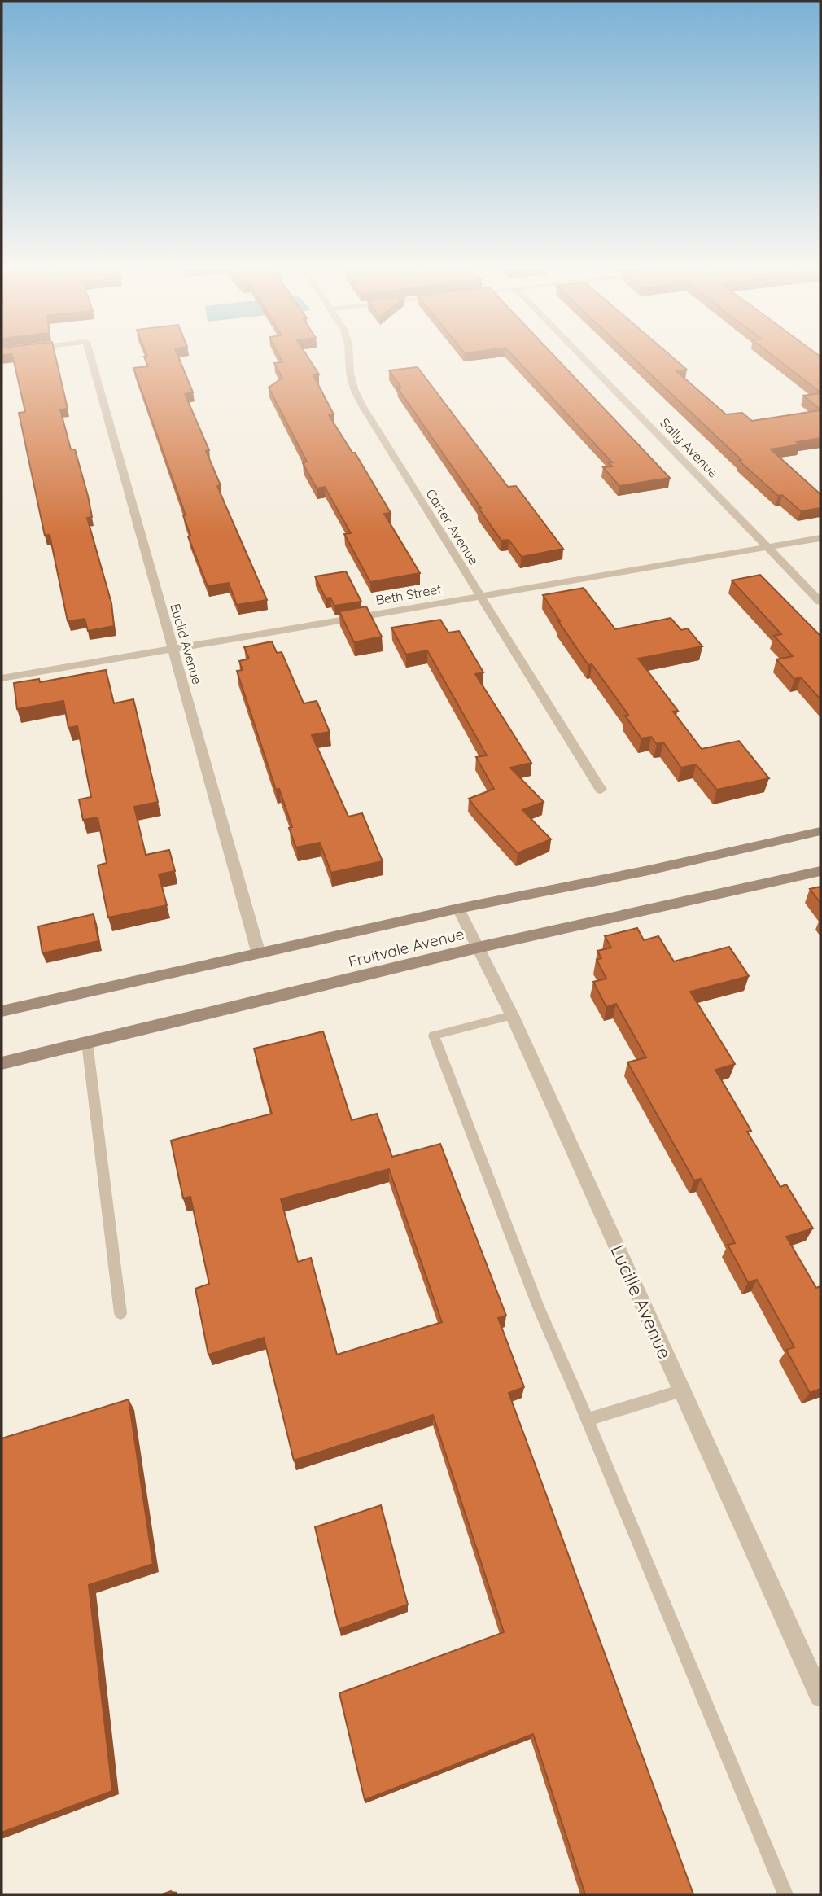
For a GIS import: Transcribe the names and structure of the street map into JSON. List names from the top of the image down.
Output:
{
  "streets": {
    "main road": ["Fruitvale Avenue"],
    "street": [
      "Sally Avenue",
      "Carter Avenue",
      "Beth Street",
      "Euclid Avenue",
      "Lucille Avenue"
    ]
  },
  "crossings": [
    ["Sally Avenue", "Beth Street"],
    ["Carter Avenue", "Beth Street"],
    ["Beth Street", "Euclid Avenue"],
    ["Euclid Avenue", "Fruitvale Avenue"],
    ["Fruitvale Avenue", "Lucille Avenue"]
  ]
}
